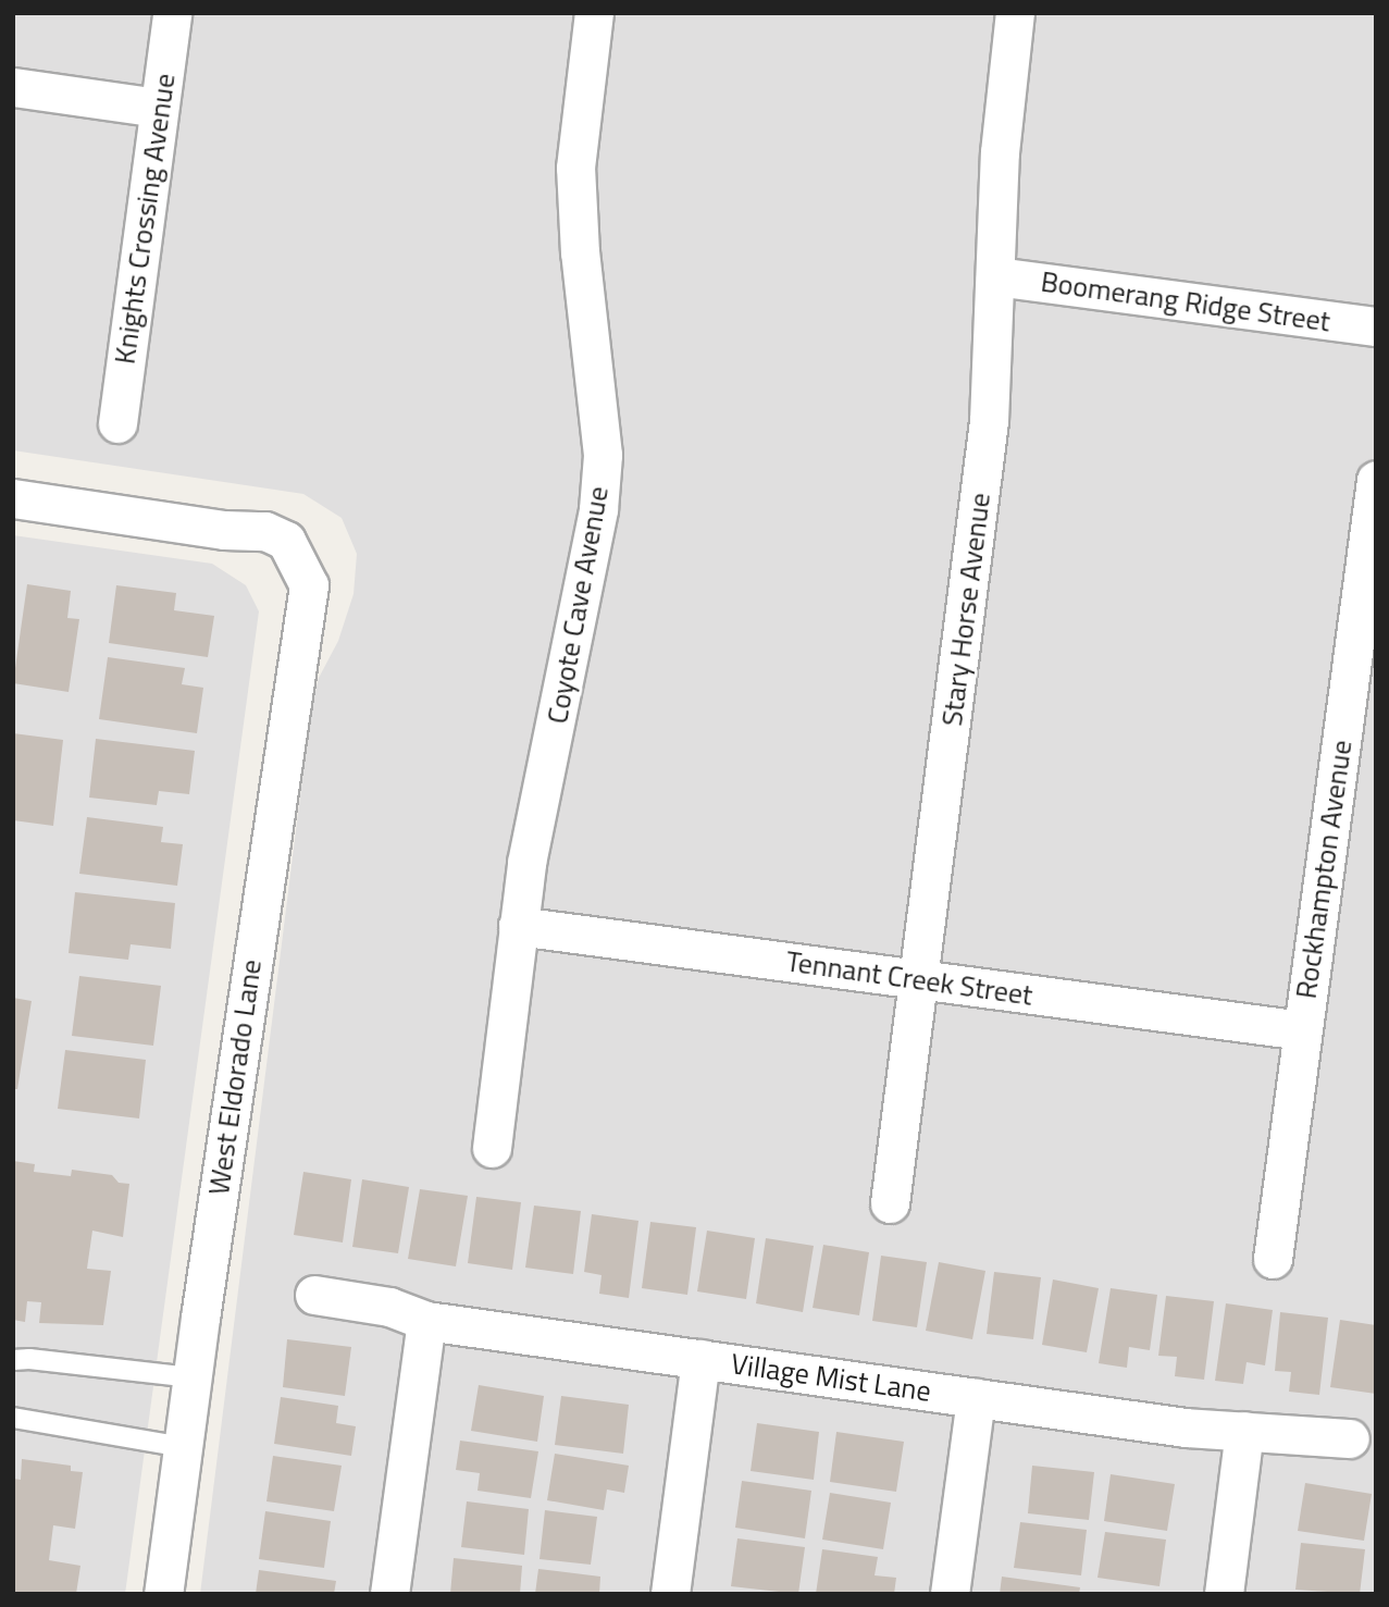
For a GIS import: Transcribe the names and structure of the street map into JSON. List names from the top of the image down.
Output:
{
  "streets": {
    "street": [
      "Knights Crossing Avenue",
      "Boomerang Ridge Street",
      "Coyote Cave Avenue",
      "Stary Horse Avenue",
      "Rockhampton Avenue",
      "Tennant Creek Street",
      "West Eldorado Lane",
      "Village Mist Lane"
    ]
  },
  "crossings": [
    ["Boomerang Ridge Street", "Stary Horse Avenue"],
    ["Coyote Cave Avenue", "Tennant Creek Street"],
    ["Stary Horse Avenue", "Tennant Creek Street"],
    ["Rockhampton Avenue", "Tennant Creek Street"]
  ]
}
